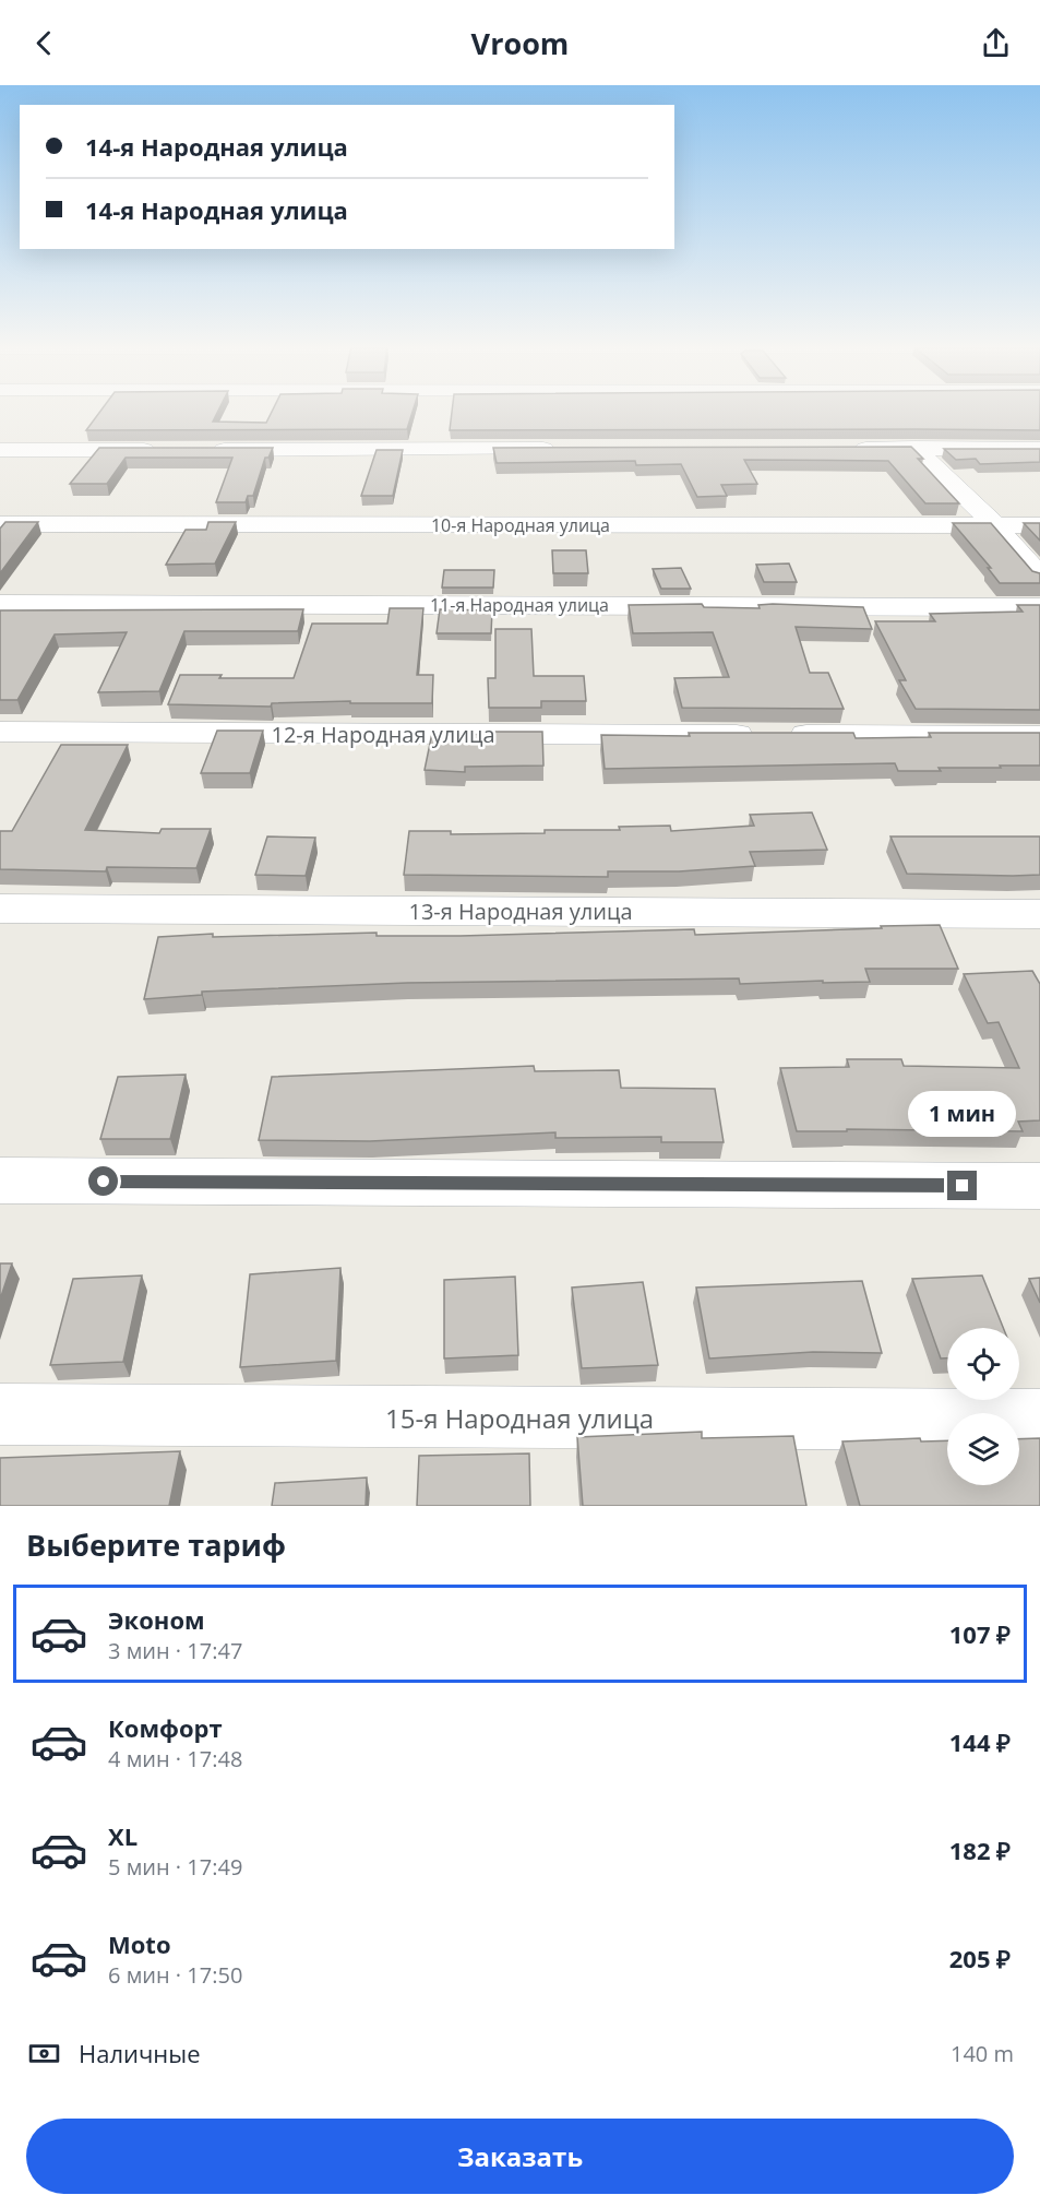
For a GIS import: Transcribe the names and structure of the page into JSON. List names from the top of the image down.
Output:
{
  "streets": {
    "street": [
      "10-я Народная улица",
      "11-я Народная улица",
      "12-я Народная улица",
      "13-я Народная улица",
      "15-я Народная улица"
    ]
  },
  "page": {
    "header": "Vroom",
    "banner": ["14-я Народная улица", "14-я Народная улица"],
    "bubble": "1 мин",
    "heading": "Выберите тариф",
    "list": [
      {
        "name": "Эконом",
        "note": "3 мин · 17:47",
        "value": "107 ₽"
      },
      {
        "name": "Комфорт",
        "note": "4 мин · 17:48",
        "value": "144 ₽"
      },
      {
        "name": "XL",
        "note": "5 мин · 17:49",
        "value": "182 ₽"
      },
      {
        "name": "Moto",
        "note": "6 мин · 17:50",
        "value": "205 ₽"
      }
    ],
    "pay": ["Наличные", "140 m"],
    "buttons": "Заказать"
  }
}
